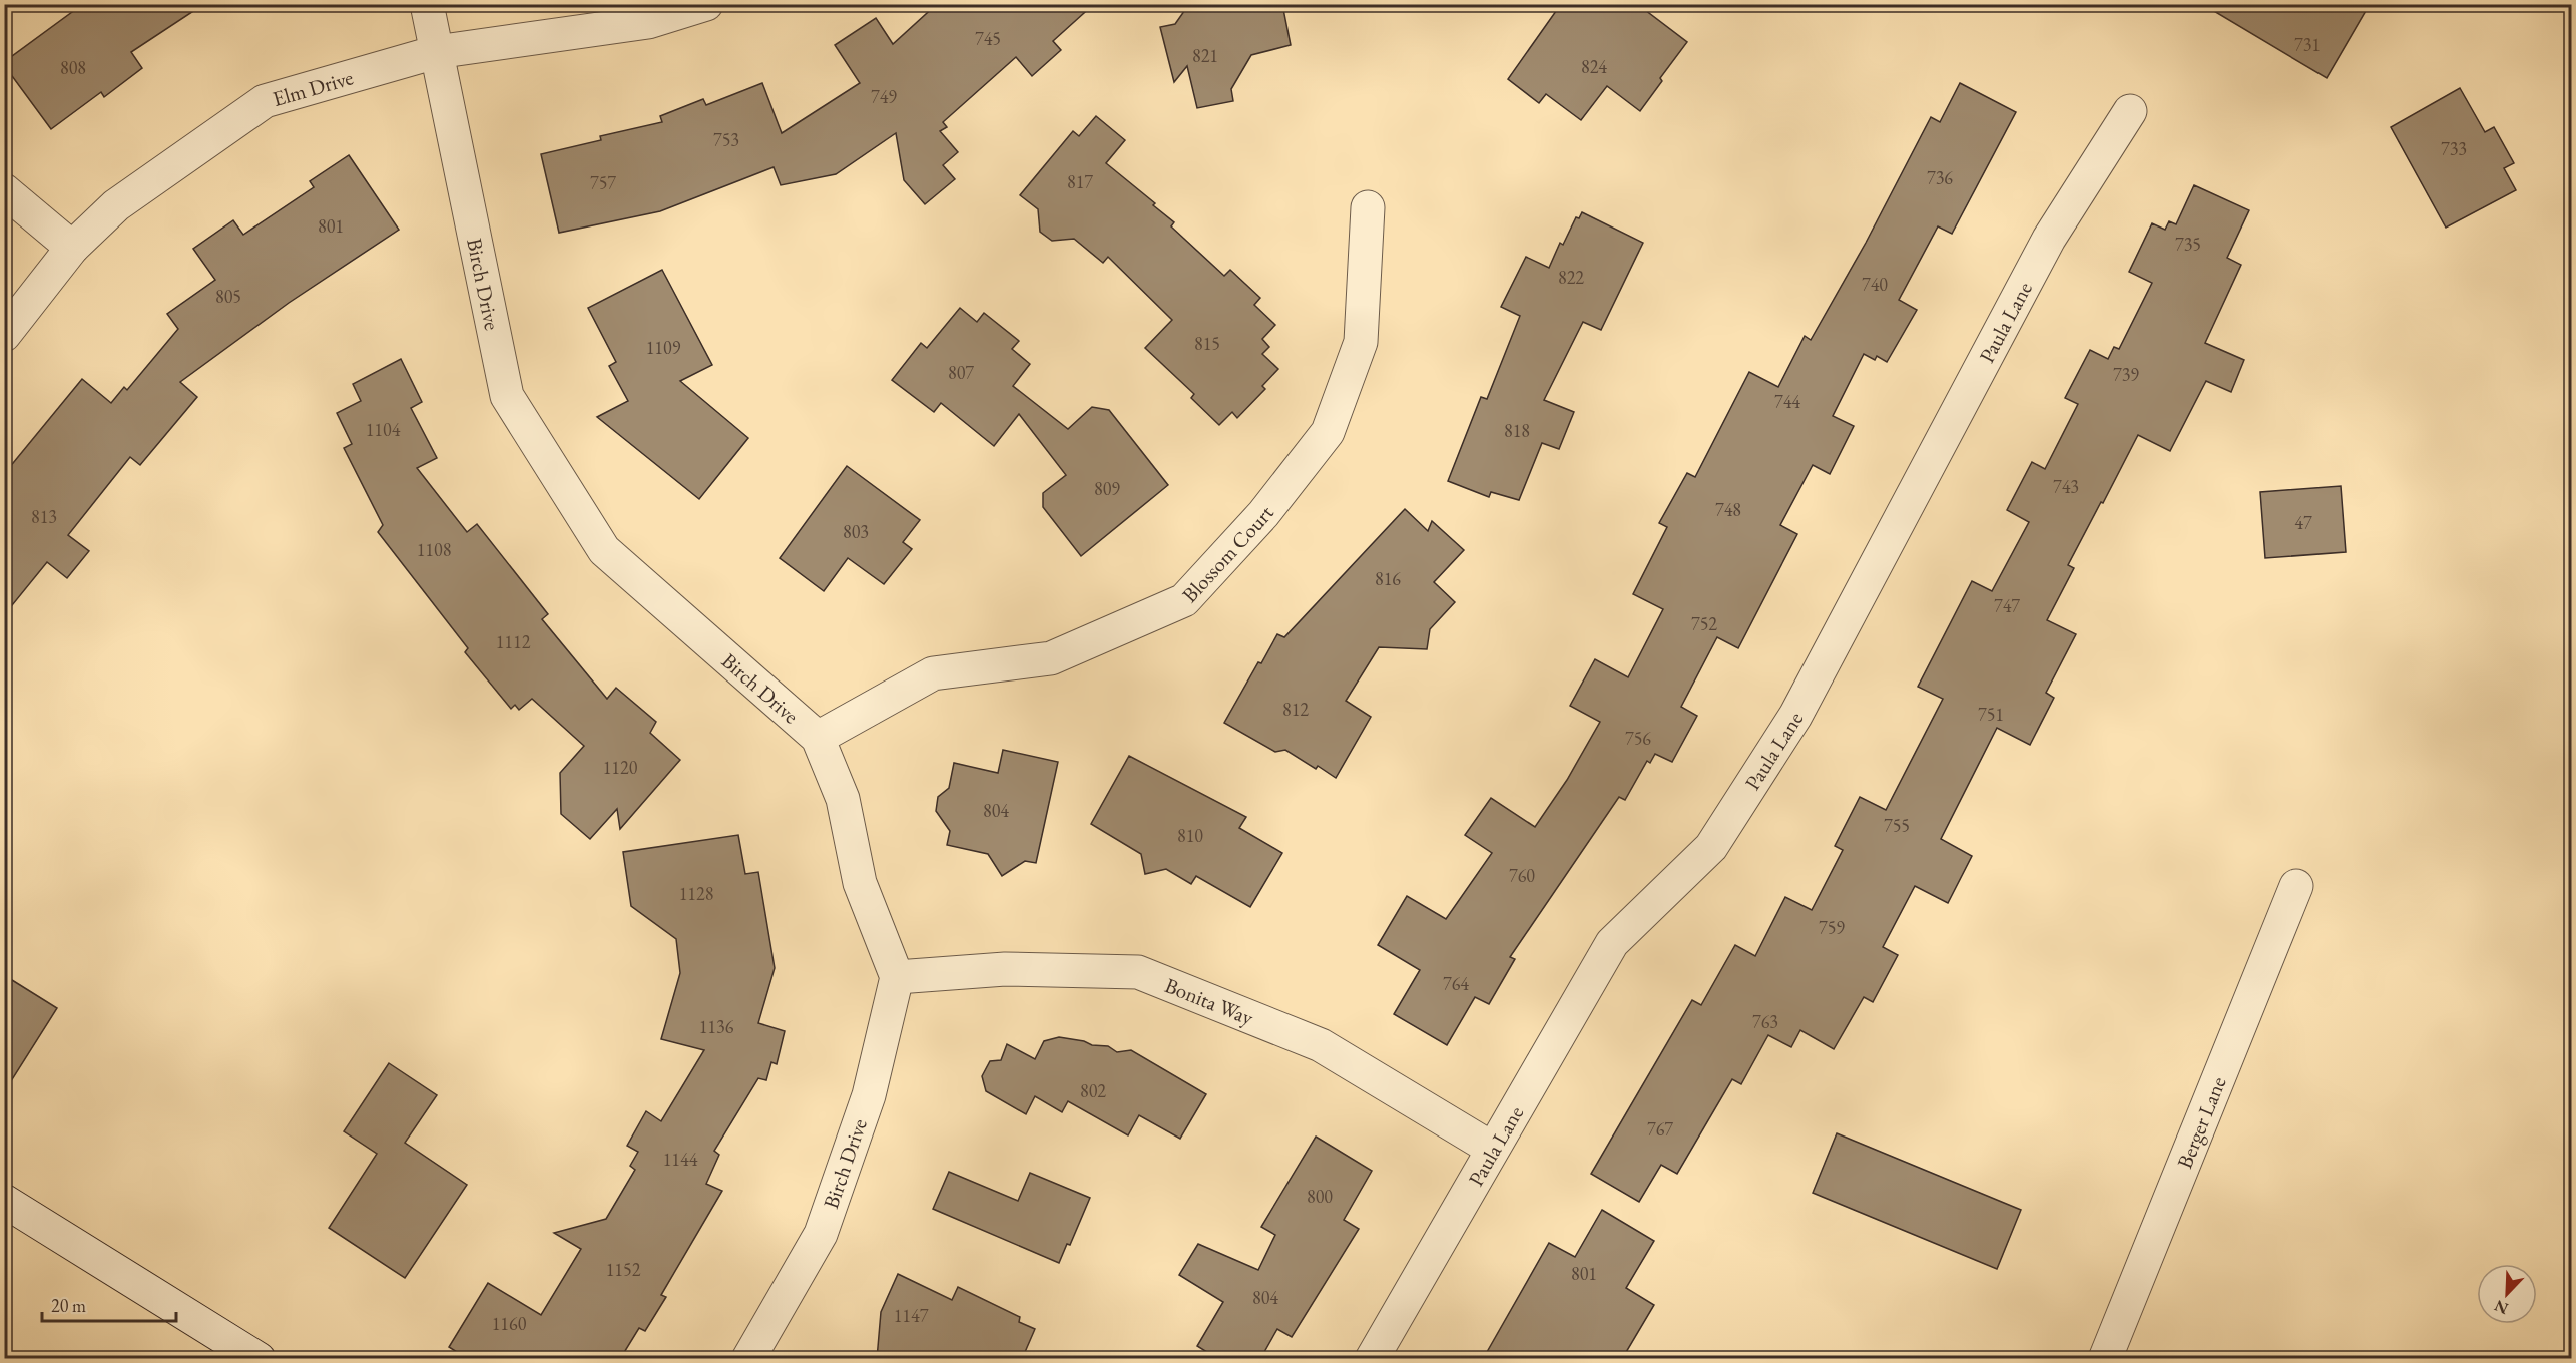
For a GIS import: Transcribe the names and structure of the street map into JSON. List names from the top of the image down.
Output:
{
  "streets": {
    "street": [
      "Elm Drive",
      "Birch Drive",
      "Paula Lane",
      "Blossom Court",
      "Bonita Way",
      "Berger Lane"
    ]
  },
  "crossings": [
    ["Elm Drive", "Birch Drive"],
    ["Birch Drive", "Blossom Court"],
    ["Birch Drive", "Bonita Way"],
    ["Paula Lane", "Bonita Way"]
  ],
  "house_numbers": [
    "745",
    "731",
    "821",
    "824",
    "808",
    "749",
    "753",
    "733",
    "736",
    "817",
    "757",
    "801",
    "735",
    "822",
    "740",
    "805",
    "815",
    "1109",
    "807",
    "739",
    "744",
    "1104",
    "818",
    "743",
    "809",
    "748",
    "813",
    "47",
    "803",
    "1108",
    "816",
    "747",
    "752",
    "1112",
    "812",
    "751",
    "756",
    "1120",
    "804",
    "755",
    "810",
    "760",
    "1128",
    "759",
    "764",
    "763",
    "1136",
    "802",
    "767",
    "1144",
    "800",
    "1152",
    "801",
    "804",
    "1147",
    "1160"
  ],
  "scale_bar": "20 m",
  "north": "bottom left"
}
